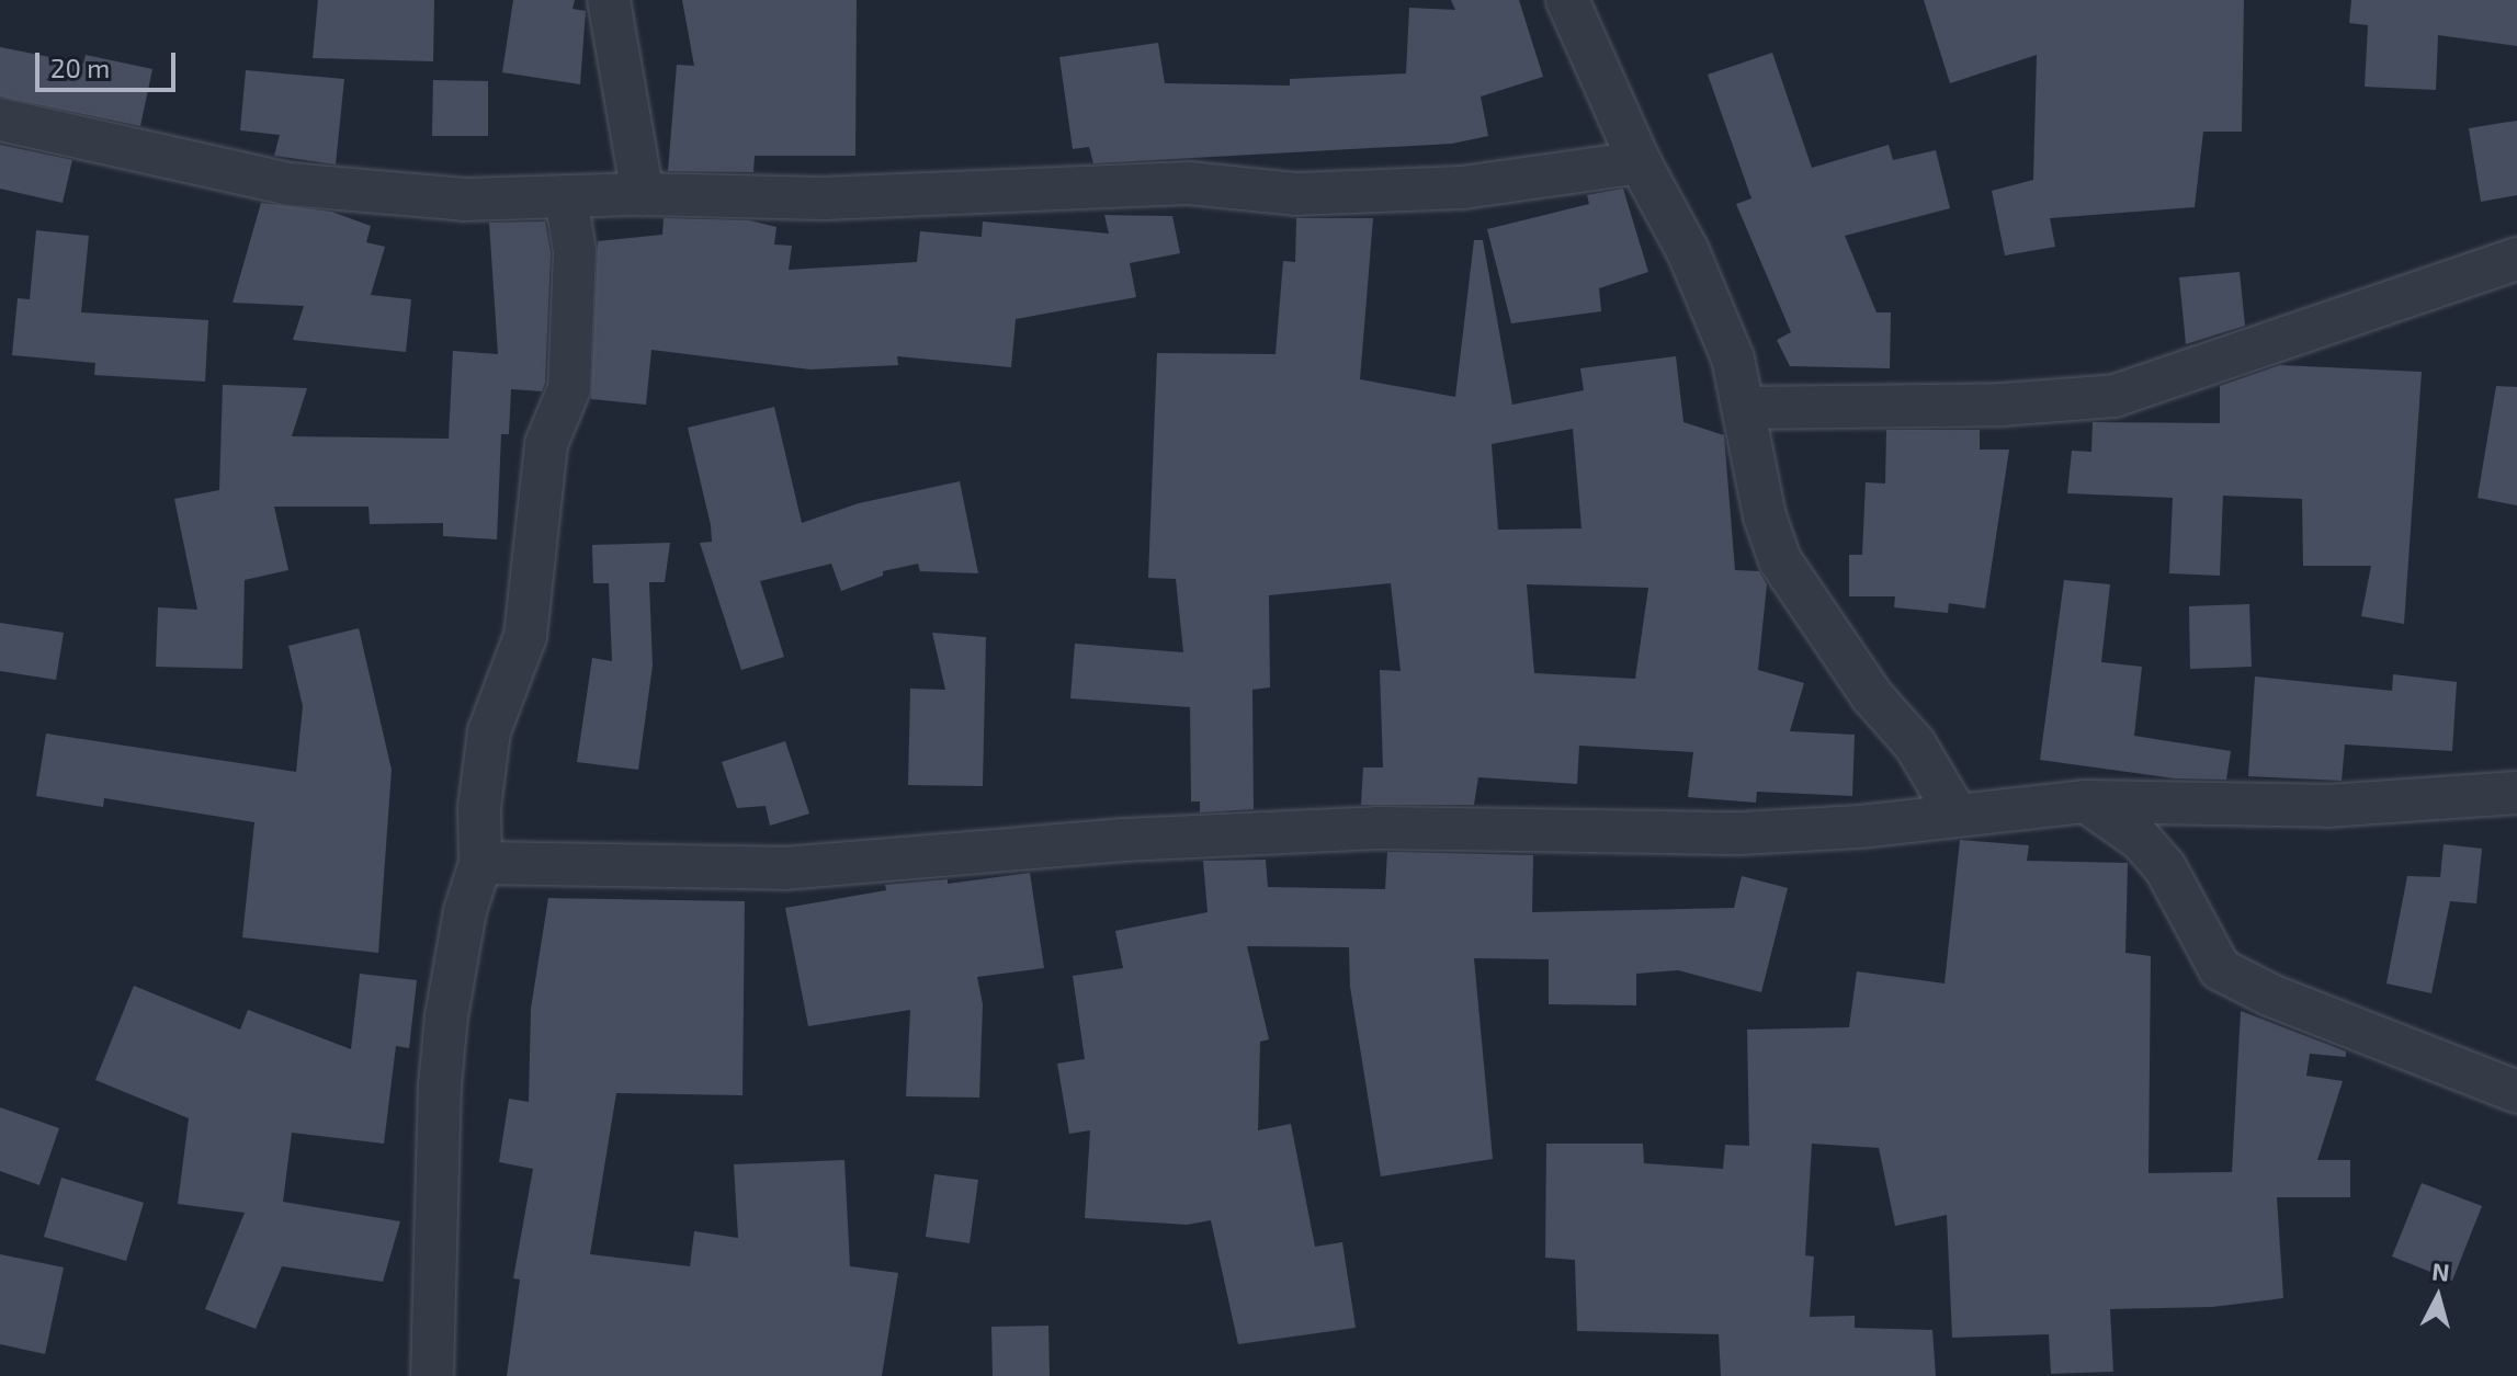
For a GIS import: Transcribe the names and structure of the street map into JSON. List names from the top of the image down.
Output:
{
  "scale_bar": "20 m",
  "north": "top"
}
